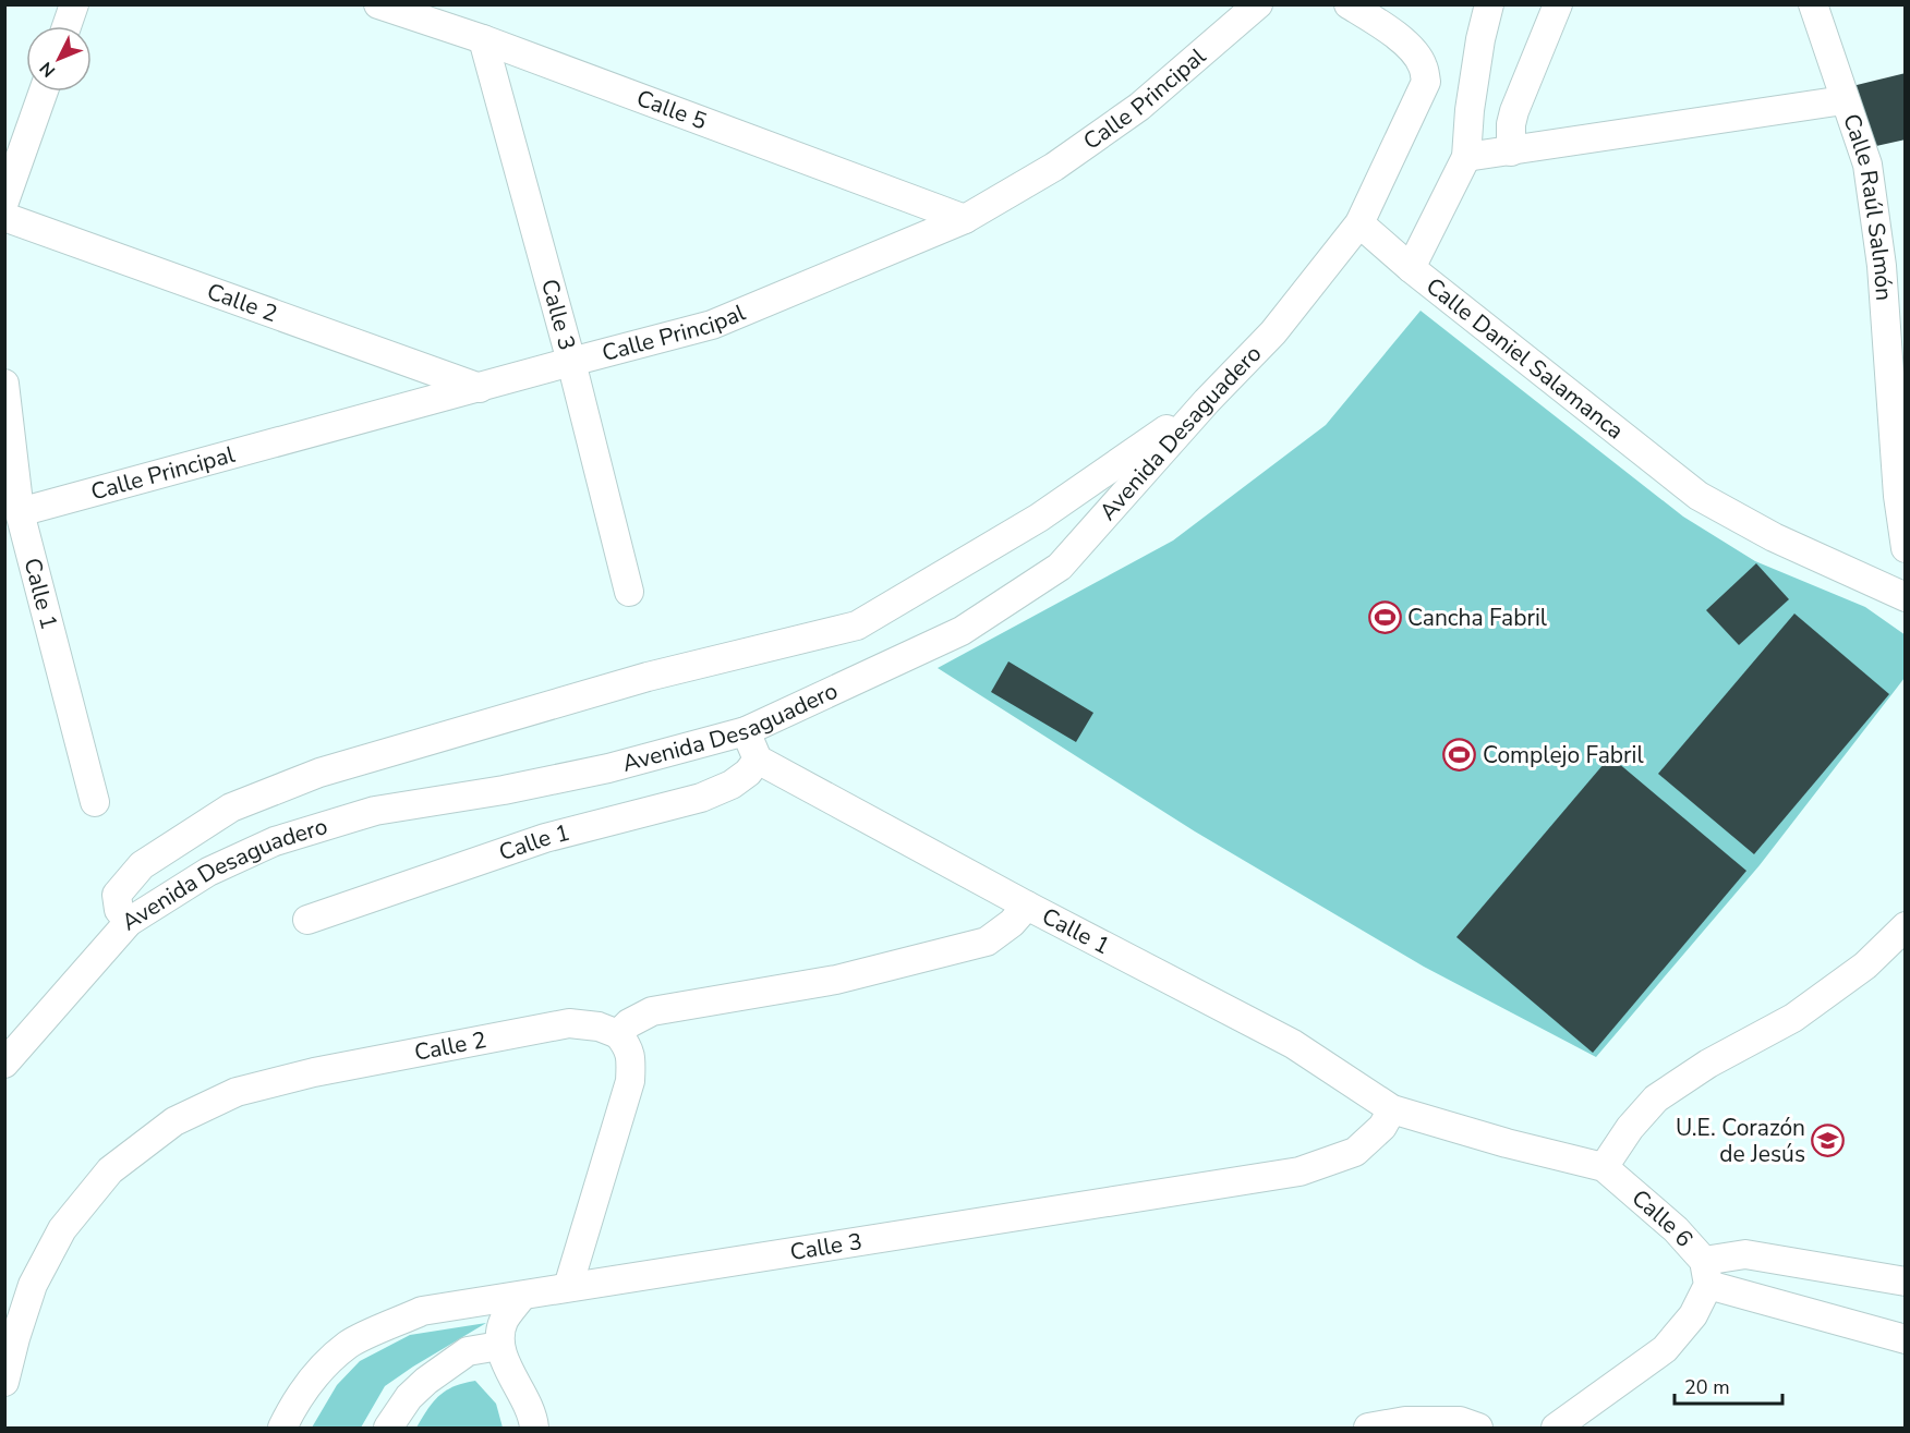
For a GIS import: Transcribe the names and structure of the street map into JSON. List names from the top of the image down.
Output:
{
  "streets": {
    "street": [
      "Calle Principal",
      "Calle 5",
      "Calle Raúl Salmón",
      "Calle 2",
      "Calle 3",
      "Calle Daniel Salamanca",
      "Avenida Desaguadero",
      "Calle 1",
      "Calle 6"
    ]
  },
  "crossings": [
    ["Calle Principal", "Calle 5"],
    ["Calle Principal", "Calle 2"],
    ["Calle Principal", "Calle 3"],
    ["Calle Principal", "Calle 1"],
    ["Calle 5", "Calle 3"],
    ["Calle 3", "Calle 1"],
    ["Calle 3", "Calle 6"],
    ["Calle Daniel Salamanca", "Avenida Desaguadero"],
    ["Calle 1", "Calle 6"]
  ],
  "places": {
    "sports": ["Cancha Fabril", "Complejo Fabril"],
    "school or university": ["U.E. Corazón de Jesús"]
  },
  "scale_bar": "20 m",
  "north": "bottom left"
}
